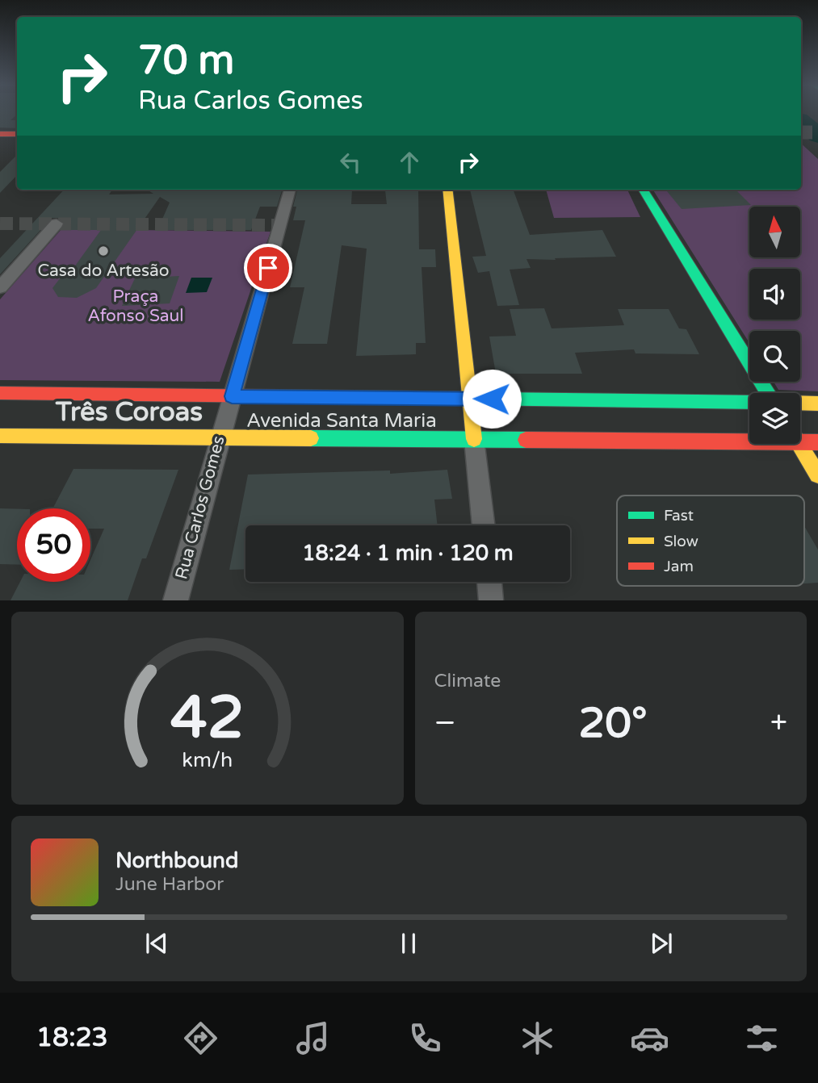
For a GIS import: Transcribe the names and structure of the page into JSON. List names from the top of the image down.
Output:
{
  "streets": {
    "main road": ["Avenida Santa Maria"],
    "street": ["Rua Carlos Gomes"]
  },
  "crossings": [
    ["Avenida Santa Maria", "Rua Carlos Gomes"]
  ],
  "districts": ["Três Coroas"],
  "parks": ["Praça Afonso Saul"],
  "places": ["Casa do Artesão"],
  "legend": ["Fast", "Slow", "Jam"],
  "north": "top",
  "page": {
    "turn": ["70 m", "Rua Carlos Gomes"],
    "limit": "50",
    "trip": "18:24 · 1 min · 120 m",
    "tile": "Climate",
    "heat": ["−", "20°", "+"],
    "song": ["Northbound", "June Harbor"],
    "tabs": "18:23",
    "gauge": ["42", "km/h"]
  }
}
